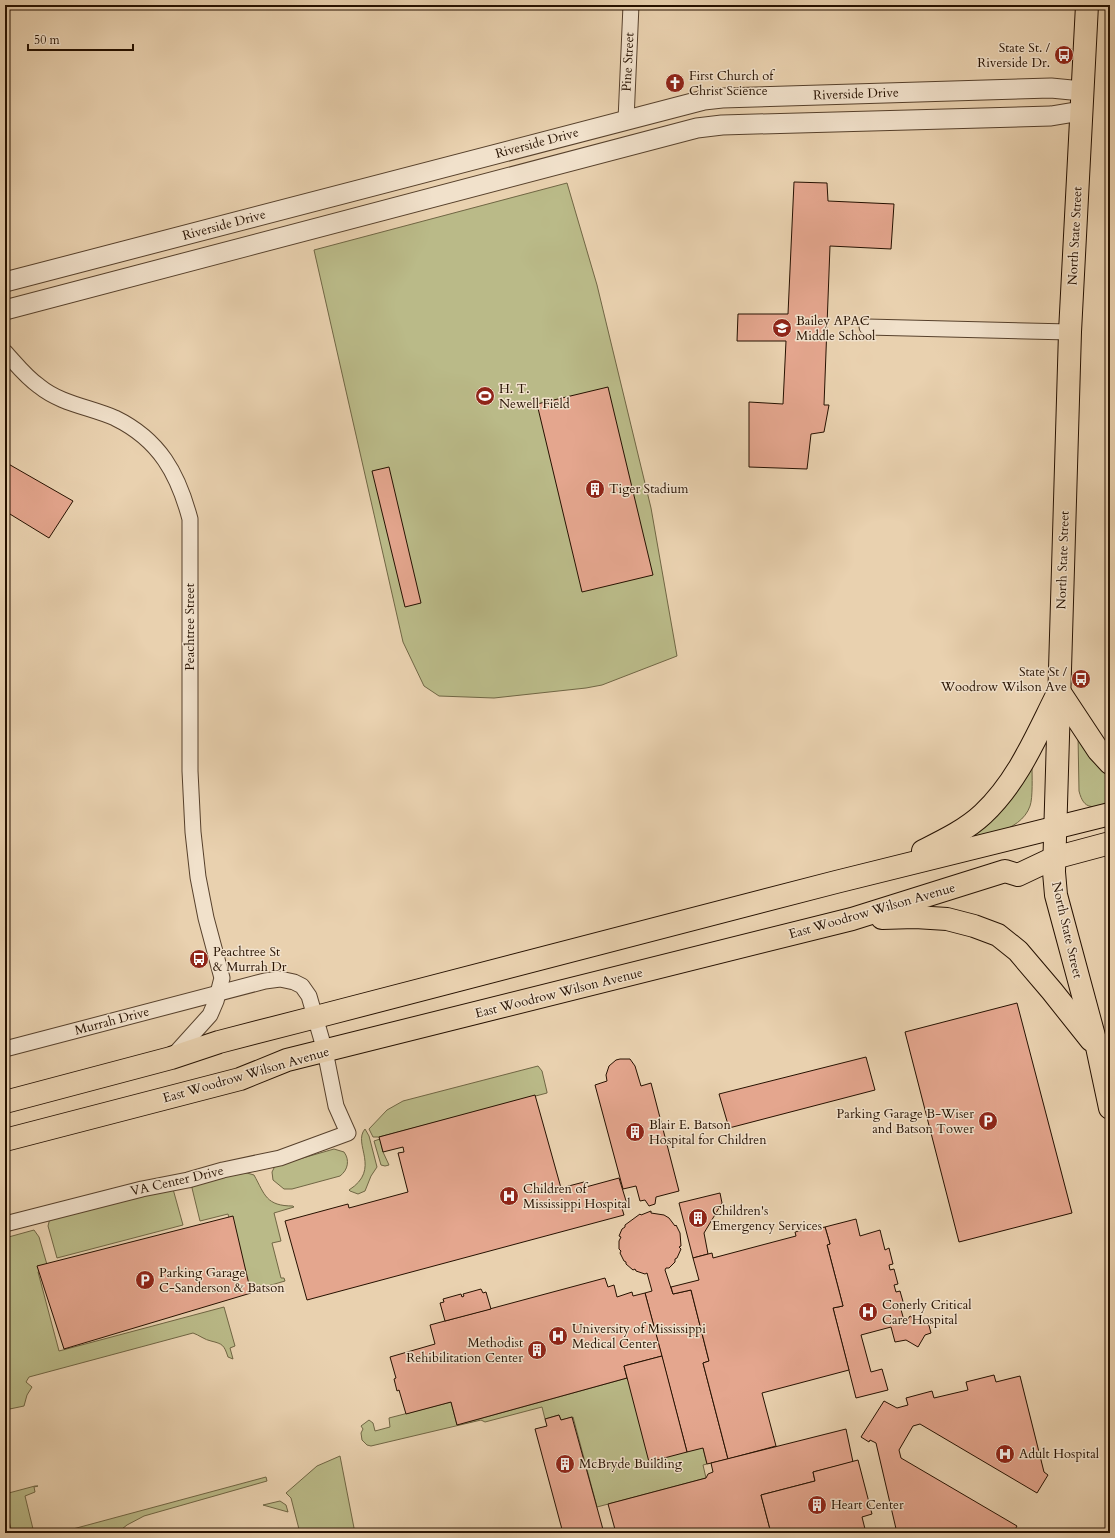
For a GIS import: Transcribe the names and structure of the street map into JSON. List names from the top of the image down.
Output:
{
  "streets": {
    "main road": ["North State Street", "East Woodrow Wilson Avenue"],
    "street": [
      "Pine Street",
      "Riverside Drive",
      "Peachtree Street",
      "Murrah Drive",
      "VA Center Drive"
    ]
  },
  "crossings": [
    ["Pine Street", "Riverside Drive"],
    ["Riverside Drive", "North State Street"],
    ["North State Street", "East Woodrow Wilson Avenue"],
    ["Peachtree Street", "Murrah Drive"],
    ["East Woodrow Wilson Avenue", "VA Center Drive"]
  ],
  "places": {
    "bus stop": ["State St. / Riverside Dr.", "State St / Woodrow Wilson Ave", "Peachtree St & Murrah Dr"],
    "church": ["First Church of Christ Science"],
    "school or university": ["Bailey APAC Middle School"],
    "sports": ["H. T. Newell Field"],
    "building": [
      "Tiger Stadium",
      "Blair E. Batson Hospital for Children",
      "Children's Emergency Services",
      "Methodist Rehibilitation Center",
      "McBryde Building",
      "Heart Center"
    ],
    "parking": ["Parking Garage B-Wiser and Batson Tower", "Parking Garage C-Sanderson & Batson"],
    "hospital": [
      "Children of Mississippi Hospital",
      "Conerly Critical Care Hospital",
      "University of Mississippi Medical Center",
      "Adult Hospital"
    ]
  },
  "scale_bar": "50 m"
}
